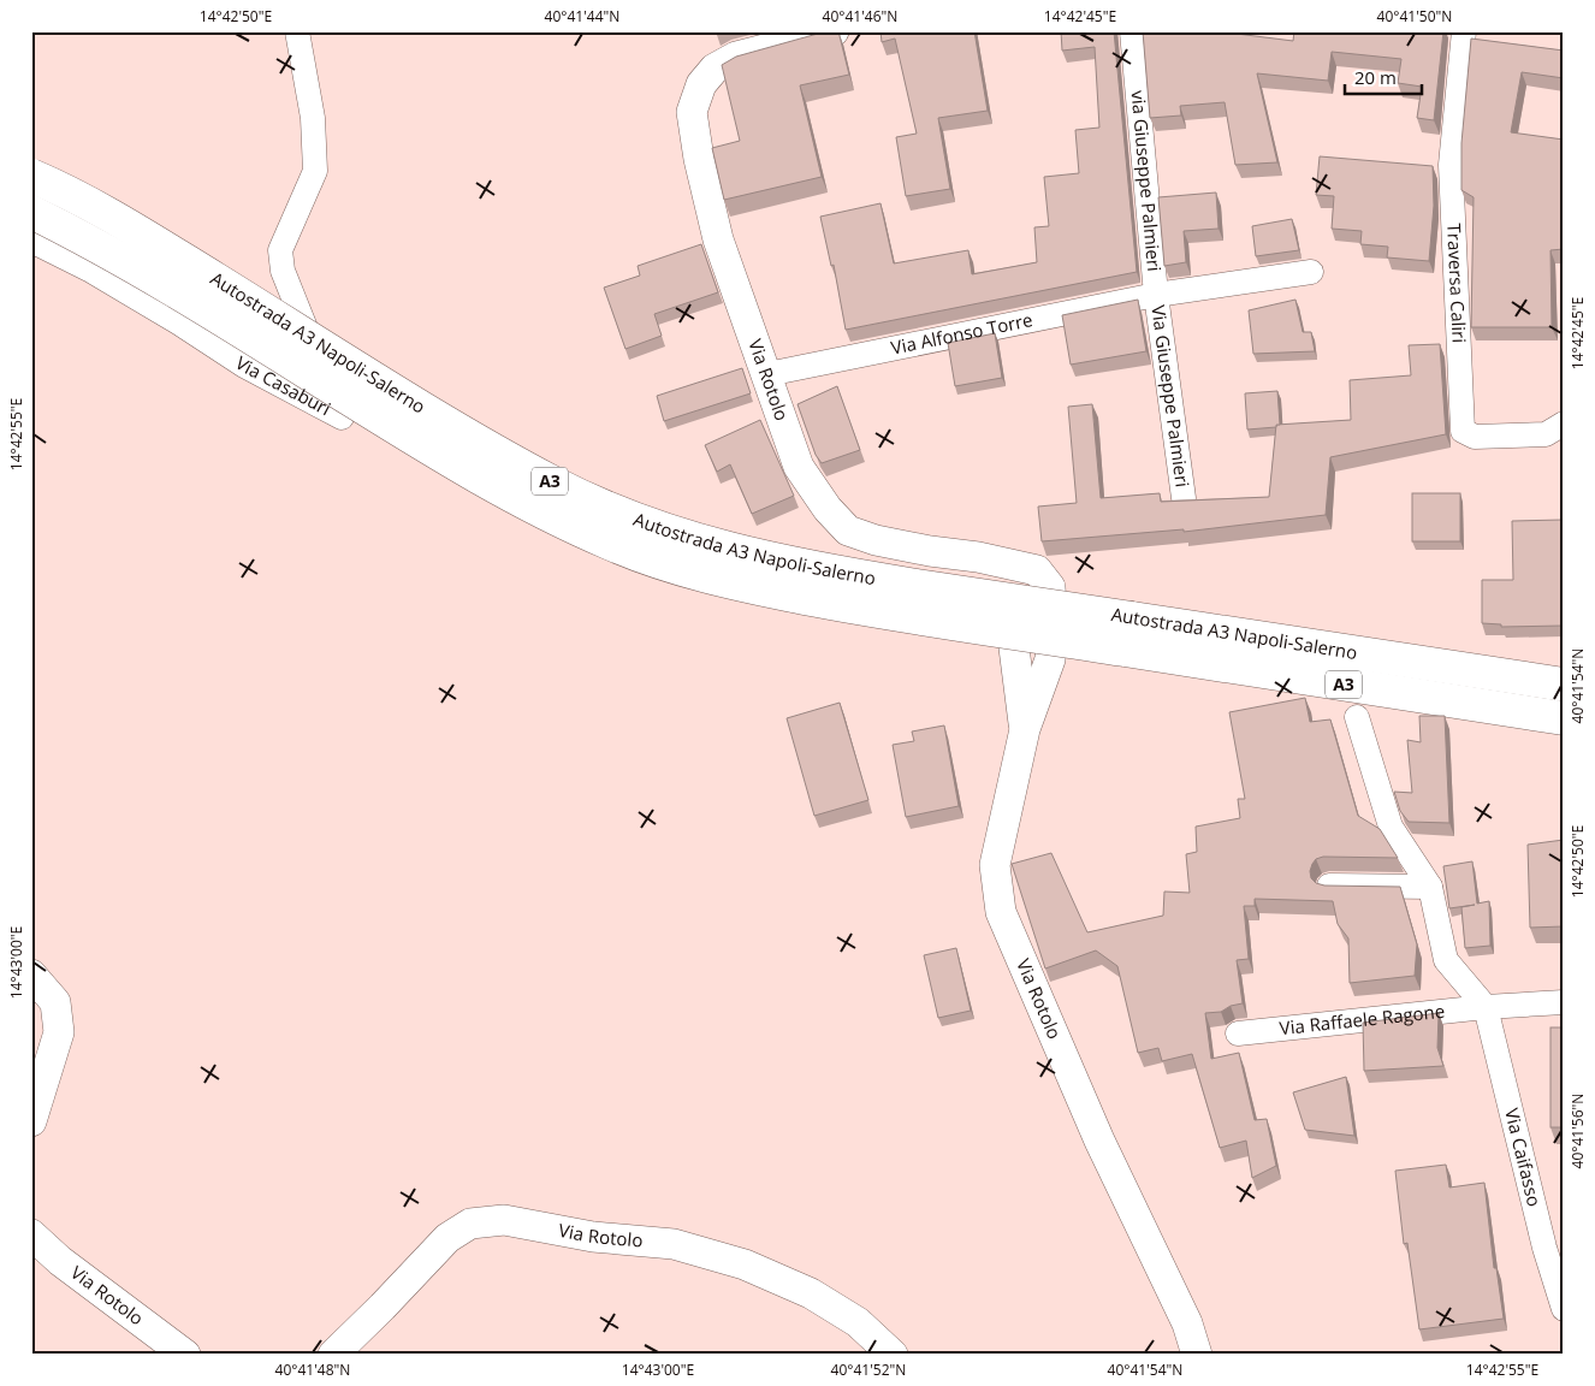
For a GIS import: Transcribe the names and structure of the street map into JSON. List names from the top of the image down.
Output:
{
  "streets": {
    "highway": ["Autostrada A3 Napoli-Salerno", "A3"],
    "street": [
      "via Giuseppe Palmieri",
      "Traversa Caliri",
      "Via Alfonso Torre",
      "Via Rotolo",
      "Via Casaburi",
      "Via Giuseppe Palmieri",
      "Via Raffaele Ragone",
      "Via Caifasso"
    ]
  },
  "crossings": [
    ["via Giuseppe Palmieri", "Via Alfonso Torre"],
    ["via Giuseppe Palmieri", "Via Giuseppe Palmieri"],
    ["Via Alfonso Torre", "Via Rotolo"],
    ["Via Alfonso Torre", "Via Giuseppe Palmieri"],
    ["Via Raffaele Ragone", "Via Caifasso"]
  ],
  "scale_bar": "20 m",
  "coordinates": [
    "14°42'50\"E",
    "40°41'44\"N",
    "40°41'46\"N",
    "14°42'45\"E",
    "40°41'50\"N",
    "14°42'55\"E",
    "40°41'54\"N",
    "14°43'00\"E",
    "40°41'56\"N",
    "40°41'48\"N",
    "40°41'52\"N"
  ]
}
